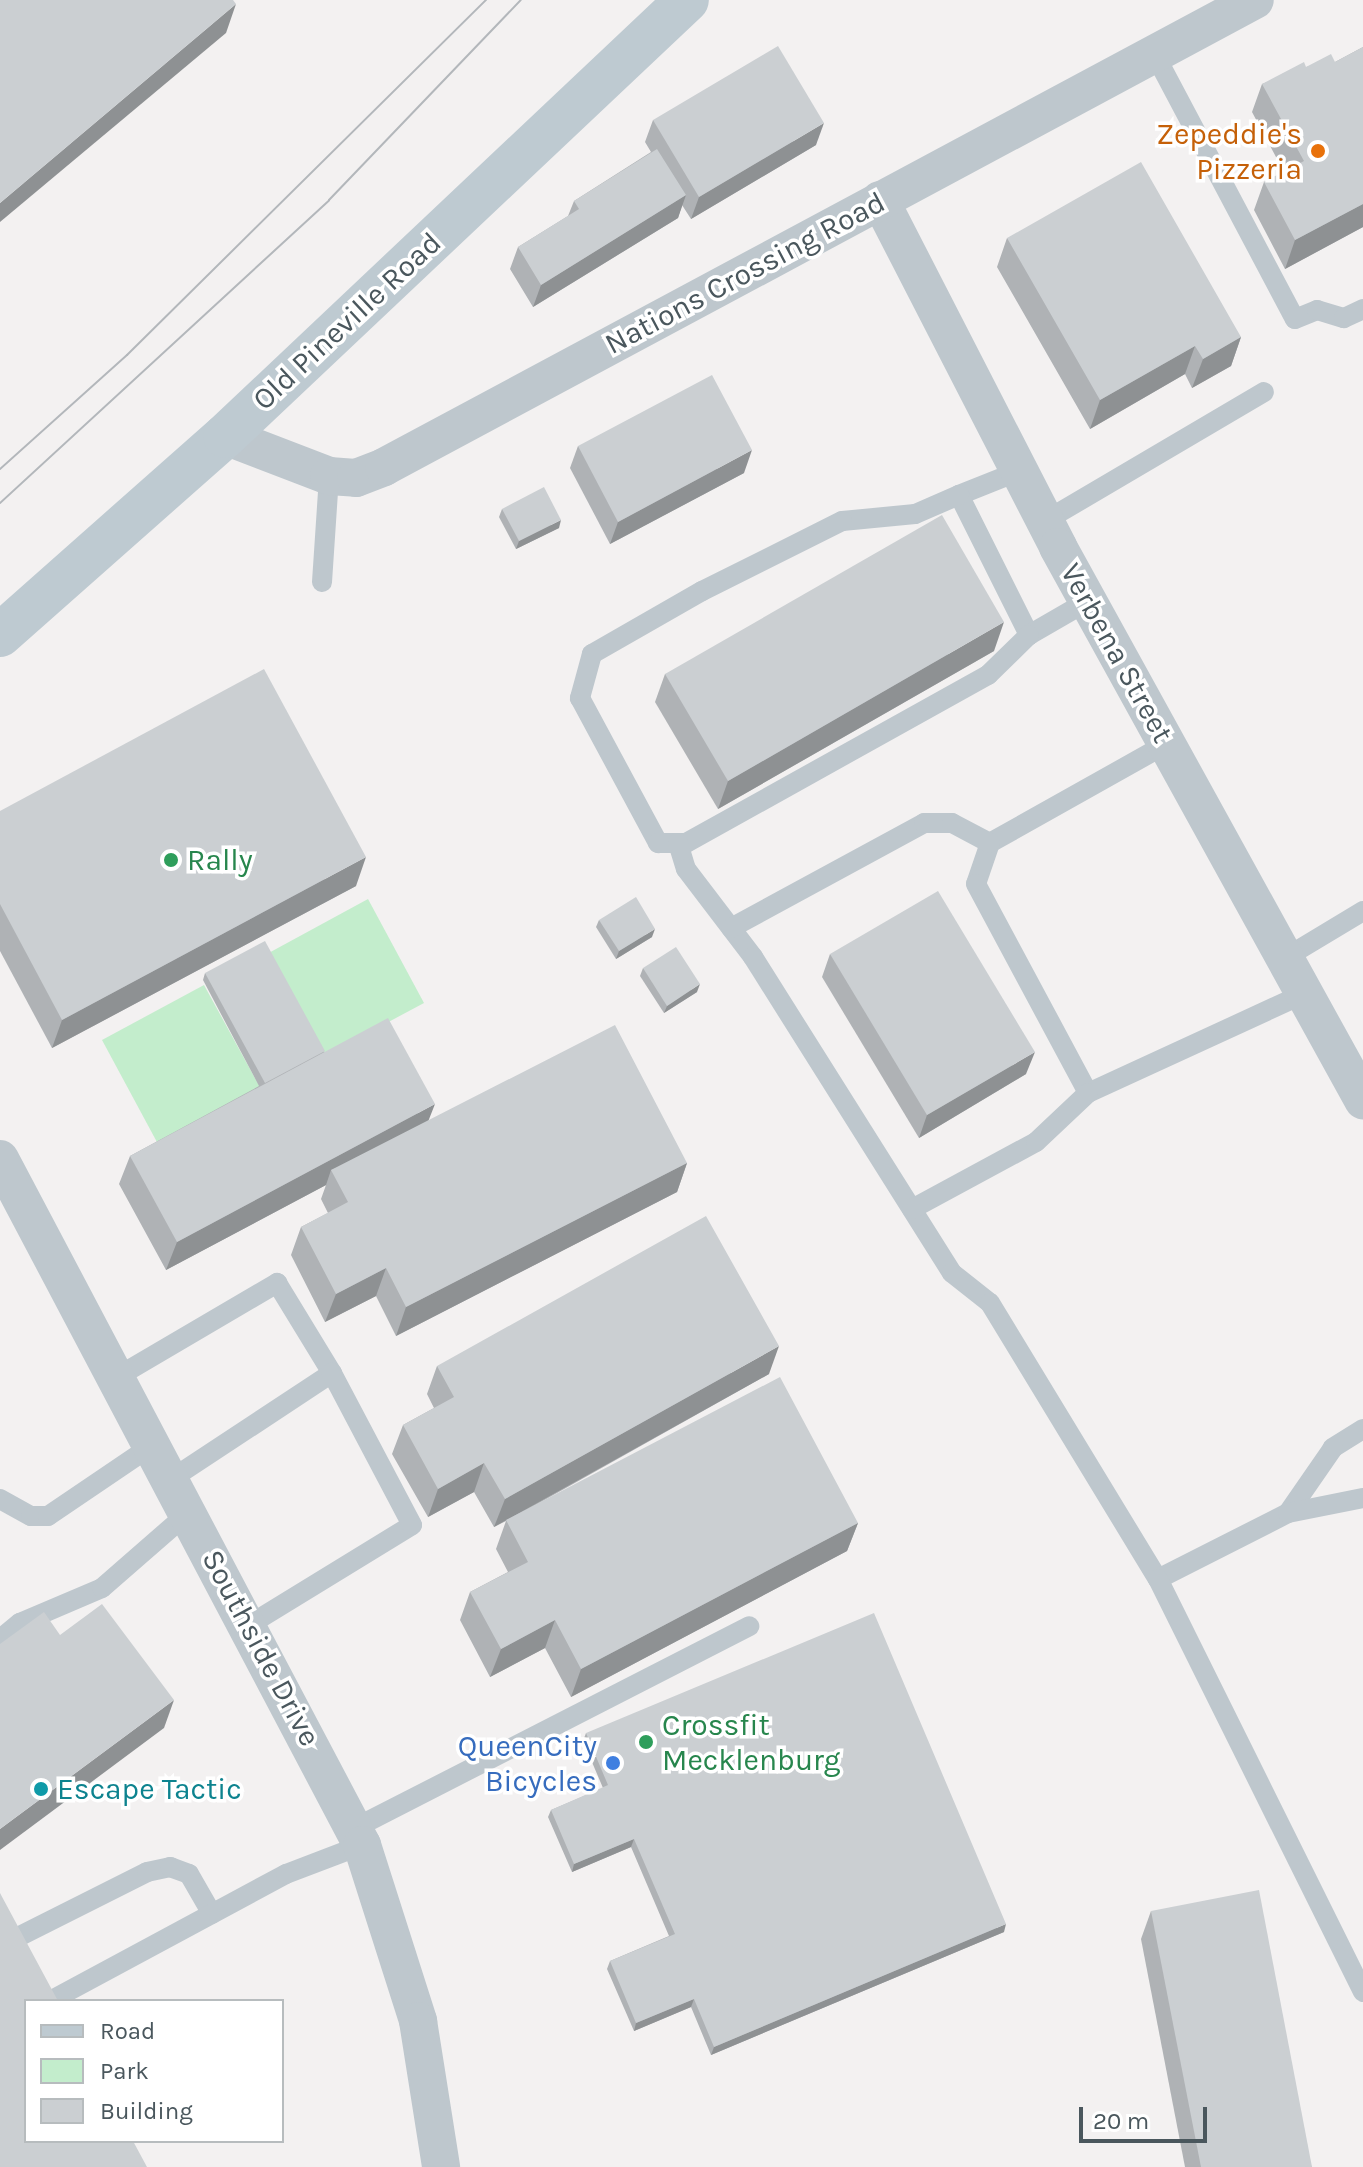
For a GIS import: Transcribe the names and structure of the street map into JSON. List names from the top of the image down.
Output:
{
  "streets": {
    "street": [
      "Nations Crossing Road",
      "Old Pineville Road",
      "Verbena Street",
      "Southside Drive"
    ]
  },
  "crossings": [
    ["Nations Crossing Road", "Old Pineville Road"],
    ["Nations Crossing Road", "Verbena Street"]
  ],
  "places": [
    "Zepeddie's Pizzeria",
    "Rally",
    "Crossfit Mecklenburg",
    "QueenCity Bicycles",
    "Escape Tactic"
  ],
  "legend": ["Road", "Park", "Building"],
  "scale_bar": "20 m"
}
